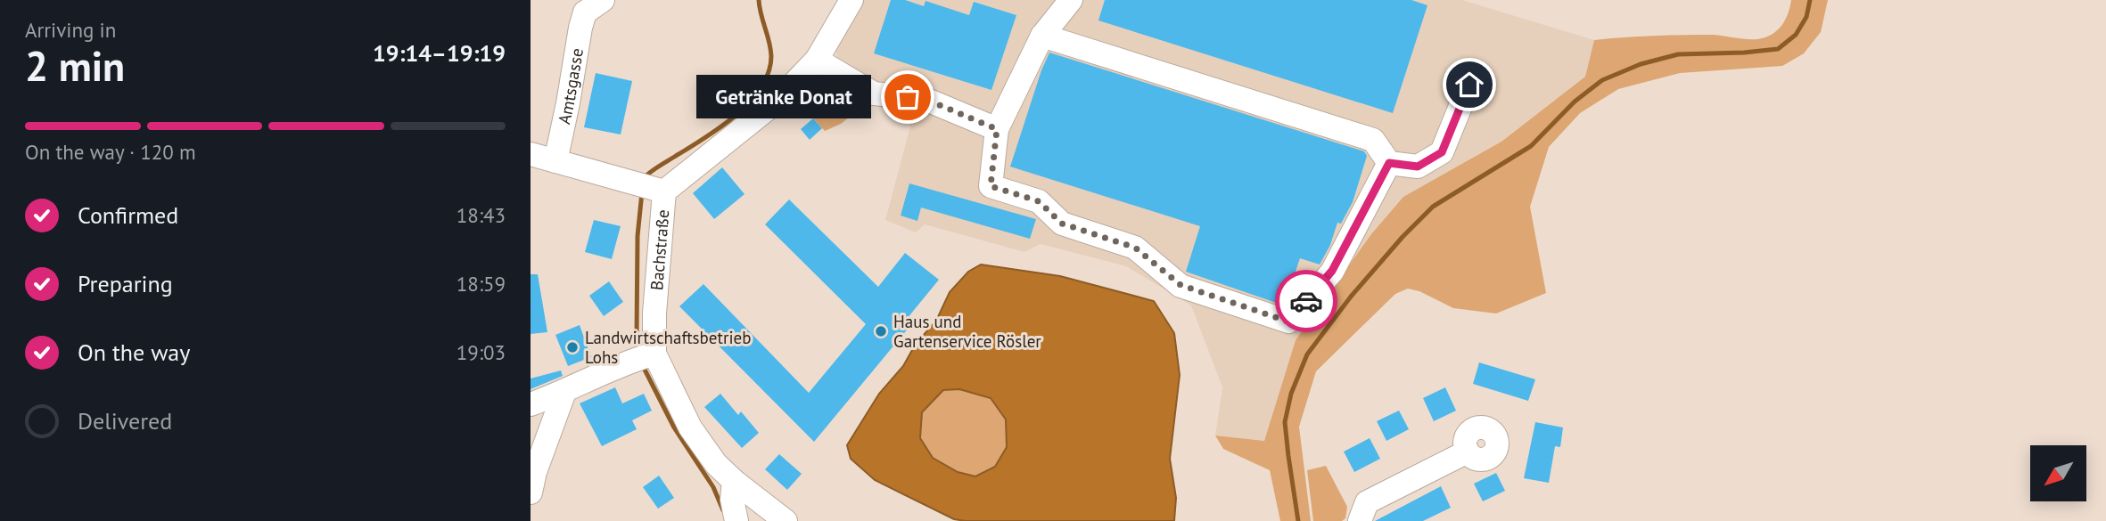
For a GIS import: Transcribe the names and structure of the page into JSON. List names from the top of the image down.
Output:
{
  "streets": {
    "street": ["Amtsgasse", "Bachstraße"]
  },
  "places": ["Getränke Donat", "Haus und Gartenservice Rösler", "Landwirtschaftsbetrieb Lohs"],
  "north": "bottom left",
  "page": {
    "heading": ["2 min", "Arriving in", "19:14–19:19"],
    "bubble": "Getränke Donat",
    "bar": "On the way · 120 m",
    "list": [
      ["Confirmed", "18:43"],
      ["Preparing", "18:59"],
      ["On the way", "19:03"],
      "Delivered"
    ]
  }
}
